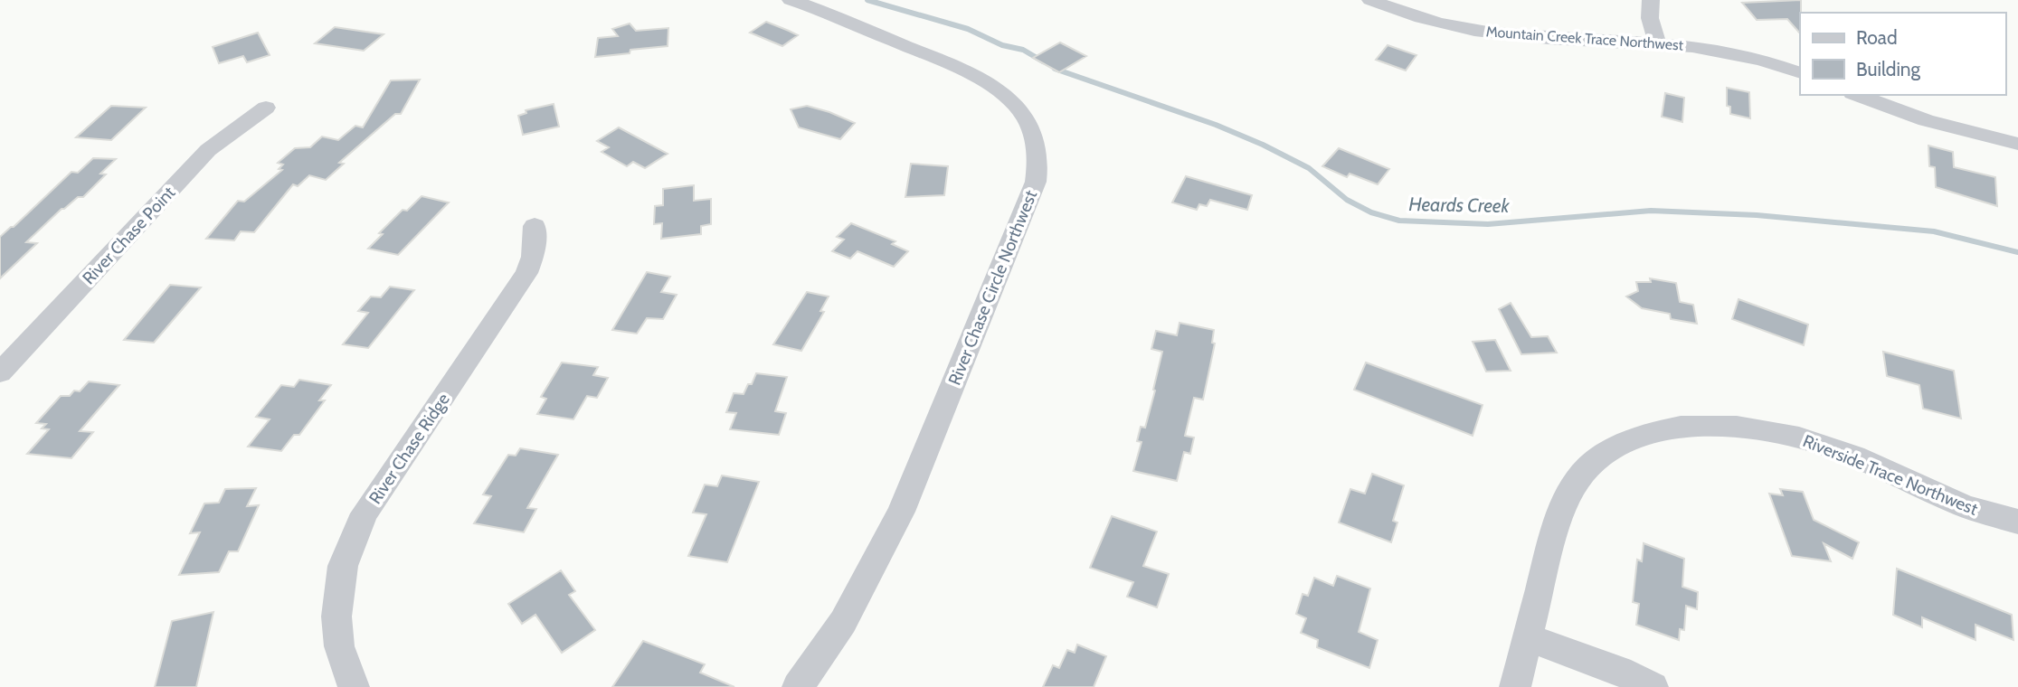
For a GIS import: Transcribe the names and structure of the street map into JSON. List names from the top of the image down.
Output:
{
  "streets": {
    "street": [
      "Mountain Creek Trace Northwest",
      "River Chase Point",
      "River Chase Circle Northwest",
      "River Chase Ridge",
      "Riverside Trace Northwest"
    ]
  },
  "water": ["Heards Creek"],
  "legend": ["Road", "Building"]
}
